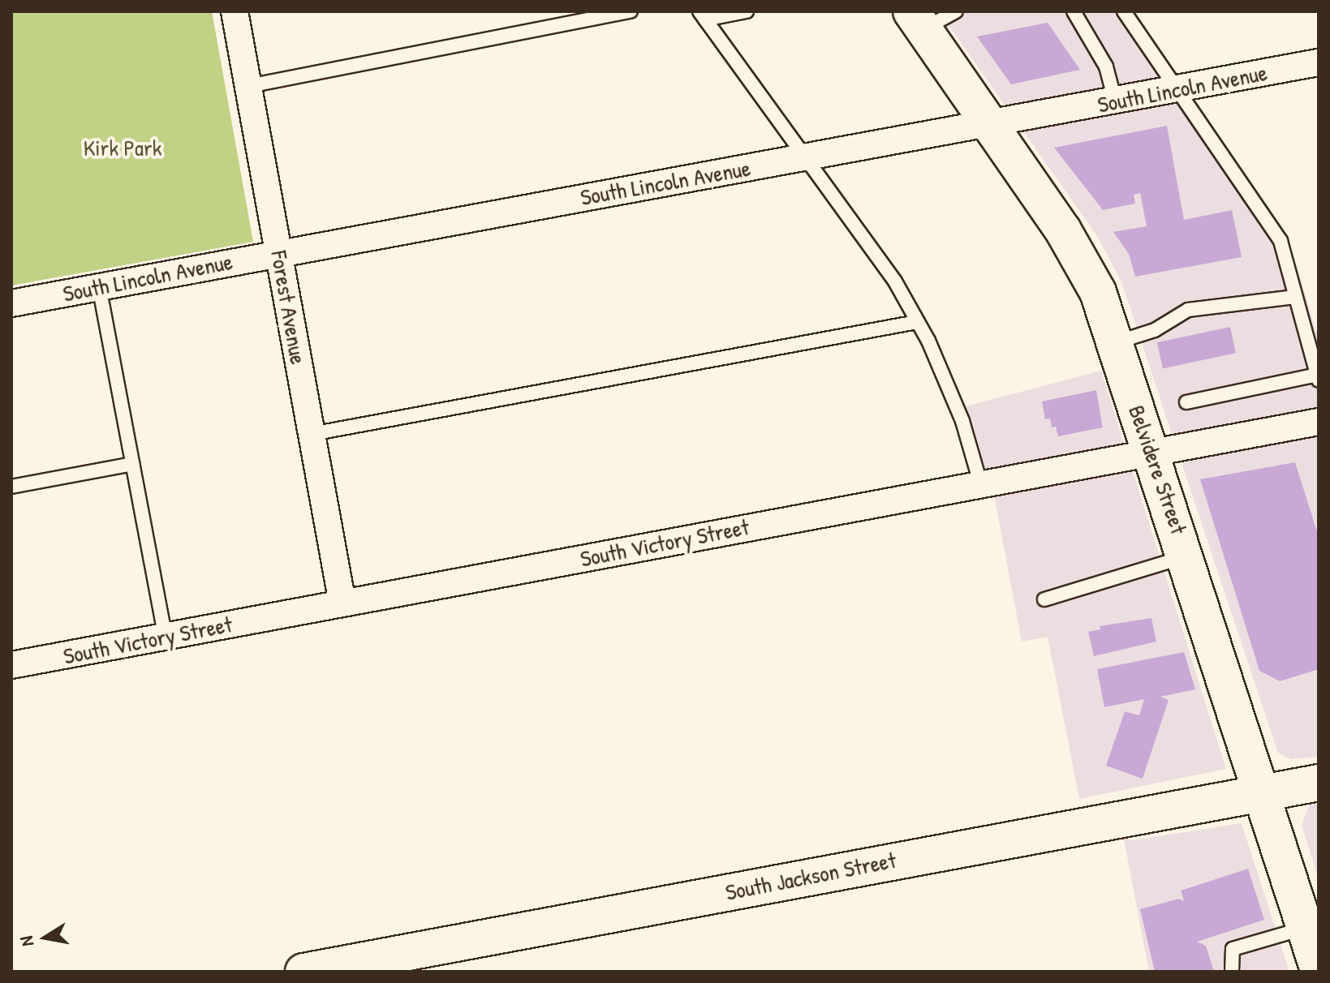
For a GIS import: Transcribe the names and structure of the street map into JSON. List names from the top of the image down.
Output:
{
  "streets": {
    "main road": ["Belvidere Street", "South Jackson Street"],
    "street": ["South Lincoln Avenue", "Forest Avenue", "South Victory Street"]
  },
  "crossings": [
    ["South Lincoln Avenue", "Forest Avenue"],
    ["South Lincoln Avenue", "Belvidere Street"],
    ["Forest Avenue", "South Victory Street"],
    ["Belvidere Street", "South Victory Street"],
    ["Belvidere Street", "South Jackson Street"]
  ],
  "parks": ["Kirk Park"],
  "north": "left"
}
